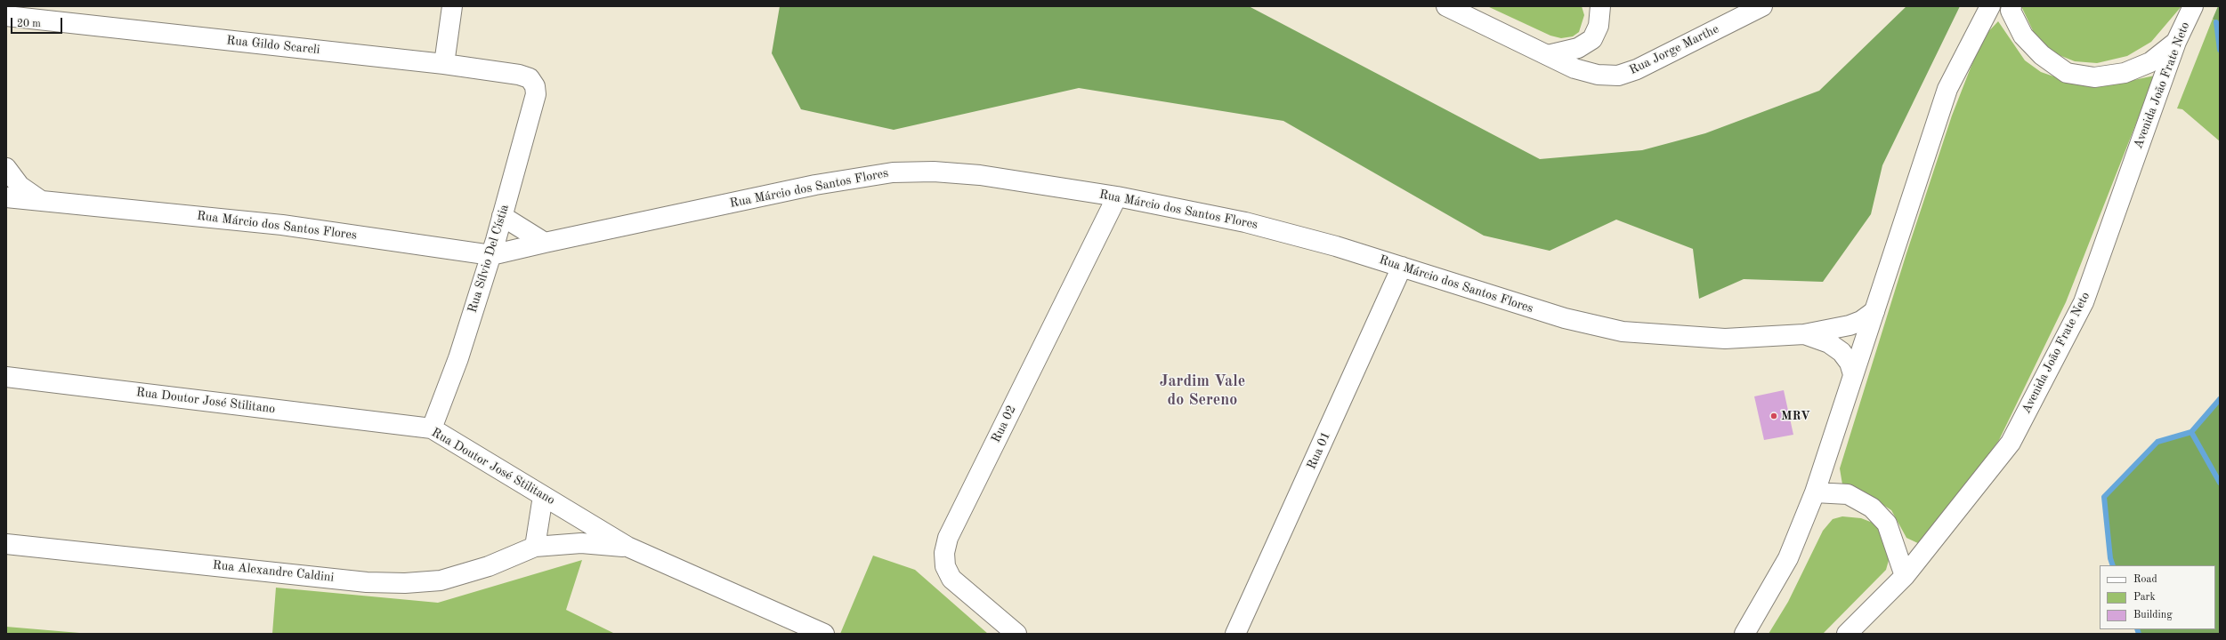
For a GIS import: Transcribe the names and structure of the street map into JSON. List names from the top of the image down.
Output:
{
  "streets": {
    "street": [
      "Rua Gildo Scareli",
      "Rua Jorge Marthe",
      "Avenida João Frate Neto",
      "Rua Márcio dos Santos Flores",
      "Rua Sílvio Del Cístia",
      "Rua Doutor José Stilitano",
      "Rua 02",
      "Rua 01",
      "Rua Alexandre Caldini"
    ]
  },
  "crossings": [
    ["Rua Gildo Scareli", "Rua Sílvio Del Cístia"],
    ["Rua Márcio dos Santos Flores", "Rua Sílvio Del Cístia"],
    ["Rua Márcio dos Santos Flores", "Rua 02"],
    ["Rua Márcio dos Santos Flores", "Rua 01"],
    ["Rua Sílvio Del Cístia", "Rua Doutor José Stilitano"],
    ["Rua Doutor José Stilitano", "Rua Alexandre Caldini"]
  ],
  "districts": ["Jardim Vale do Sereno"],
  "places": ["MRV"],
  "legend": ["Road", "Park", "Building"],
  "scale_bar": "20 m"
}
